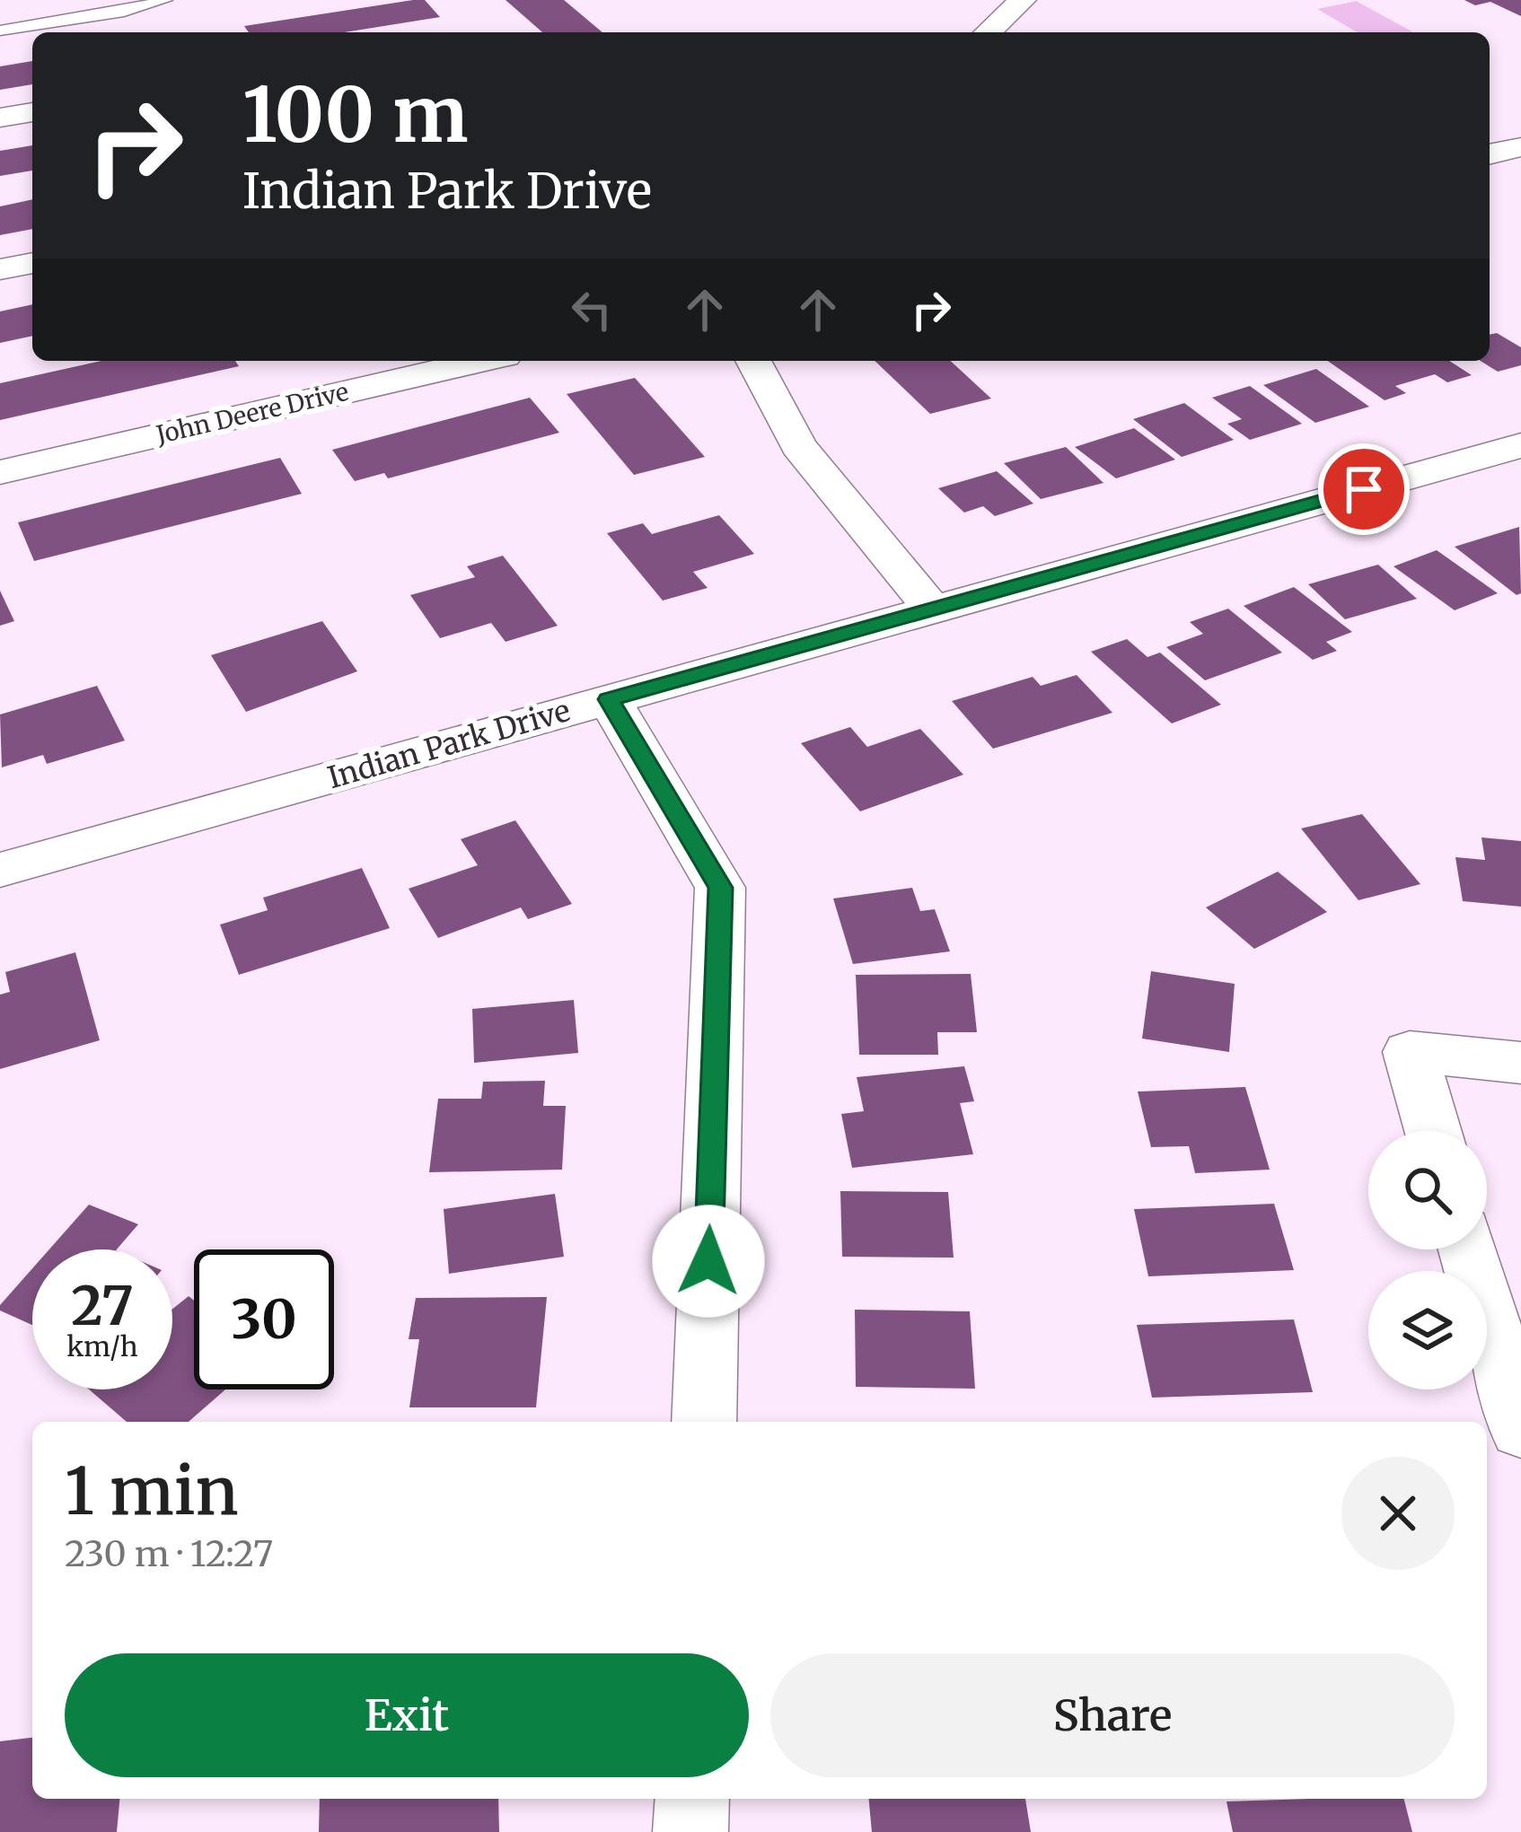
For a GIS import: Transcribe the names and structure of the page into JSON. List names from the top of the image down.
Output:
{
  "streets": {
    "street": ["John Deere Drive", "Indian Park Drive"]
  },
  "page": {
    "turn": ["100 m", "Indian Park Drive"],
    "speed": "27 km/h",
    "limit": "30",
    "heading": ["1 min", "230 m · 12:27"],
    "buttons": ["Exit", "Share"]
  }
}
